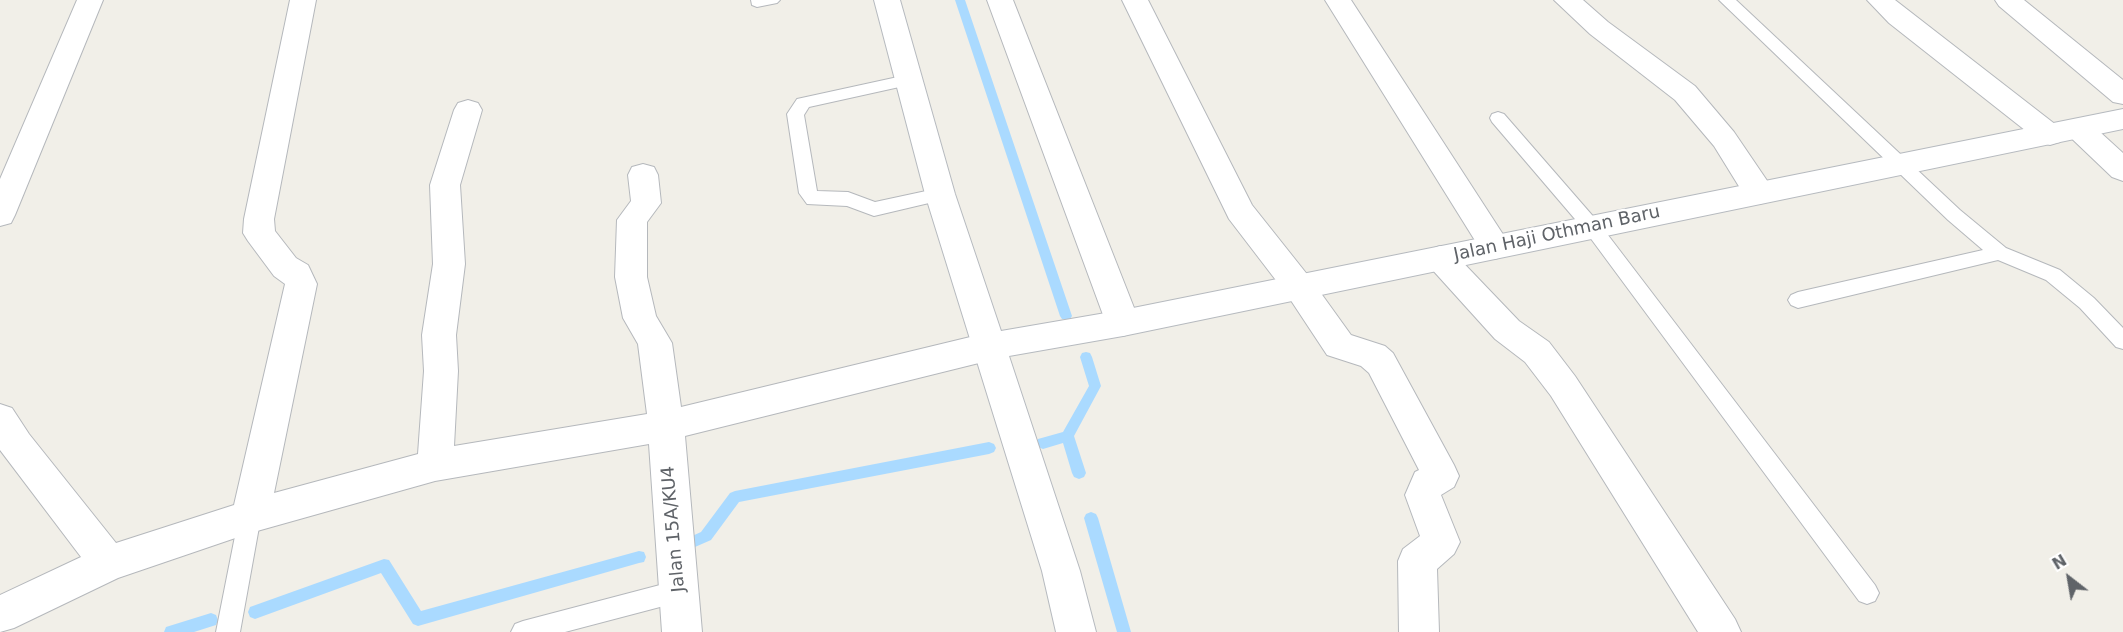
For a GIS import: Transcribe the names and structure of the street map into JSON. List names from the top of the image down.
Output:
{
  "streets": {
    "street": ["Jalan Haji Othman Baru", "Jalan 15A/KU4"]
  },
  "crossings": [
    ["Jalan Haji Othman Baru", "Jalan 15A/KU4"]
  ],
  "north": "top left"
}
